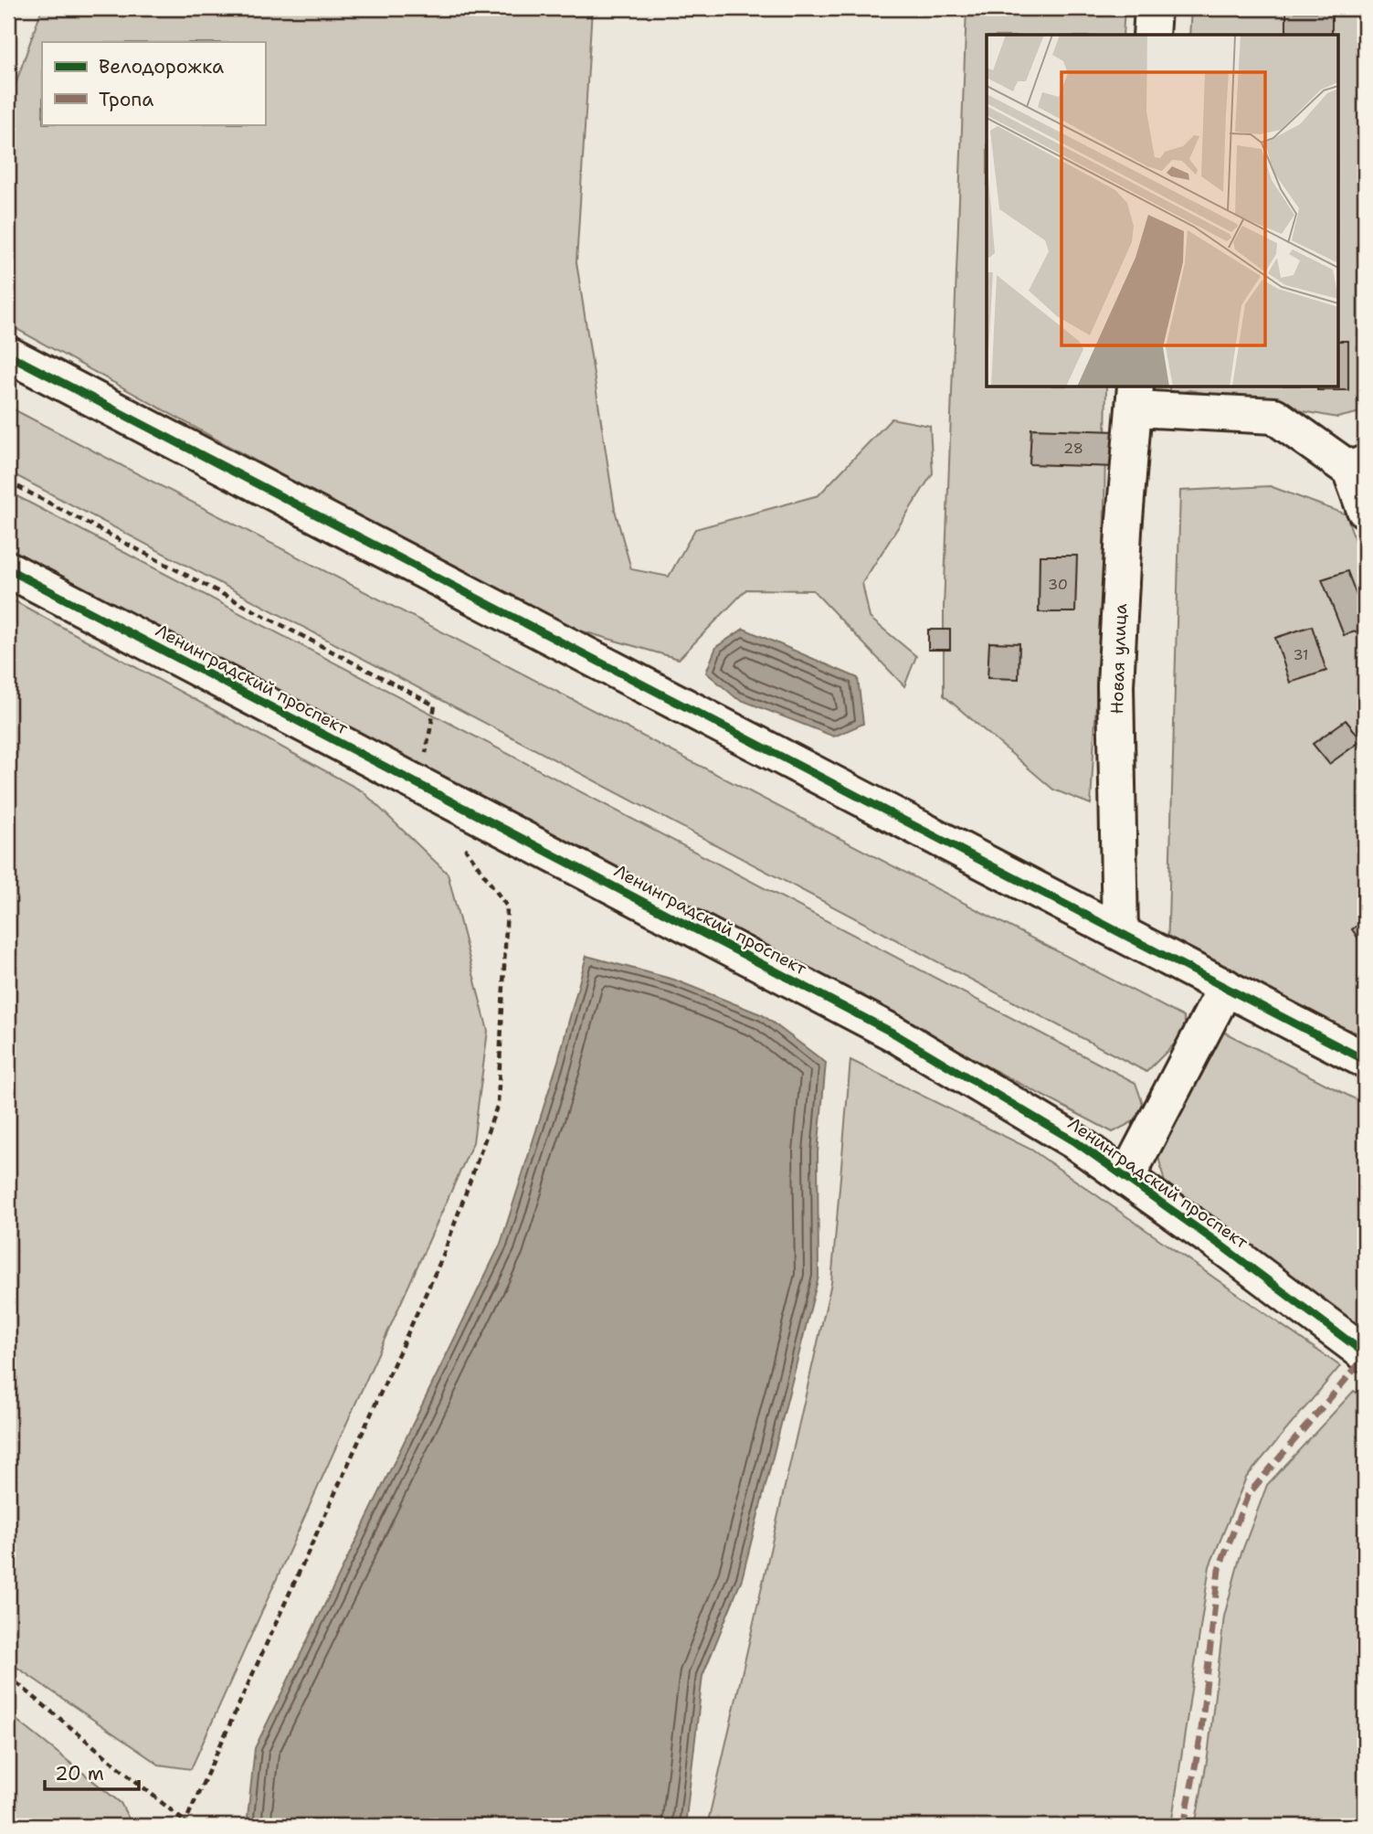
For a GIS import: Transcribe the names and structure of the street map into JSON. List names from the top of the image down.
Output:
{
  "streets": {
    "street": ["Новая улица", "Ленинградский проспект"]
  },
  "house_numbers": ["28", "30", "31"],
  "legend": ["Велодорожка", "Тропа"],
  "scale_bar": "20 m"
}
